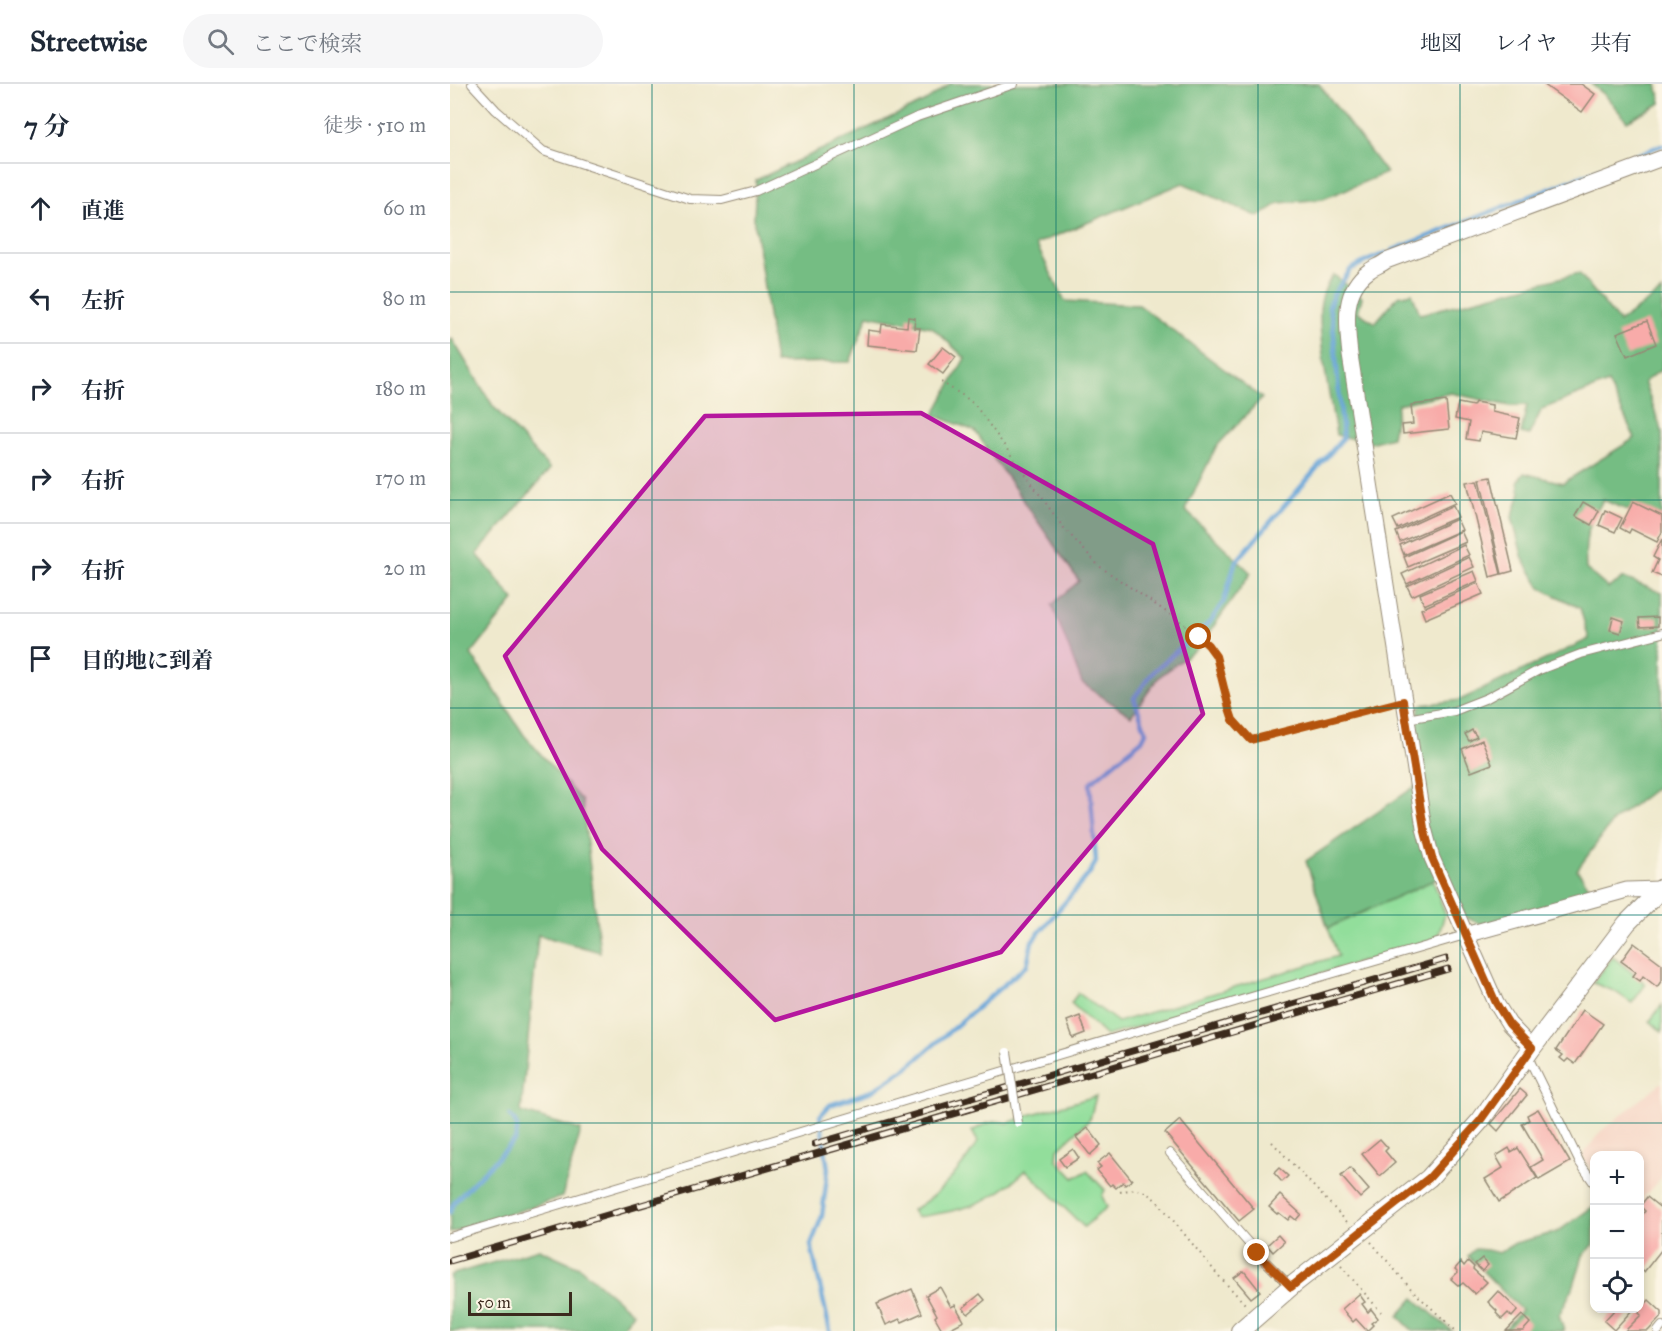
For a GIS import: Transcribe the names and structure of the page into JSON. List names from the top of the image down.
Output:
{
  "scale_bar": "50 m",
  "page": {
    "header": "Streetwise",
    "search": "ここで検索",
    "nav": ["地図", "レイヤ", "共有"],
    "heading": ["7 分", "徒歩 · 510 m"],
    "list": [
      ["直進", "60 m"],
      ["左折", "80 m"],
      ["右折", "180 m"],
      ["右折", "170 m"],
      ["右折", "20 m"],
      "目的地に到着"
    ],
    "map_buttons": ["+", "−"],
    "scale": "50 m"
  }
}
